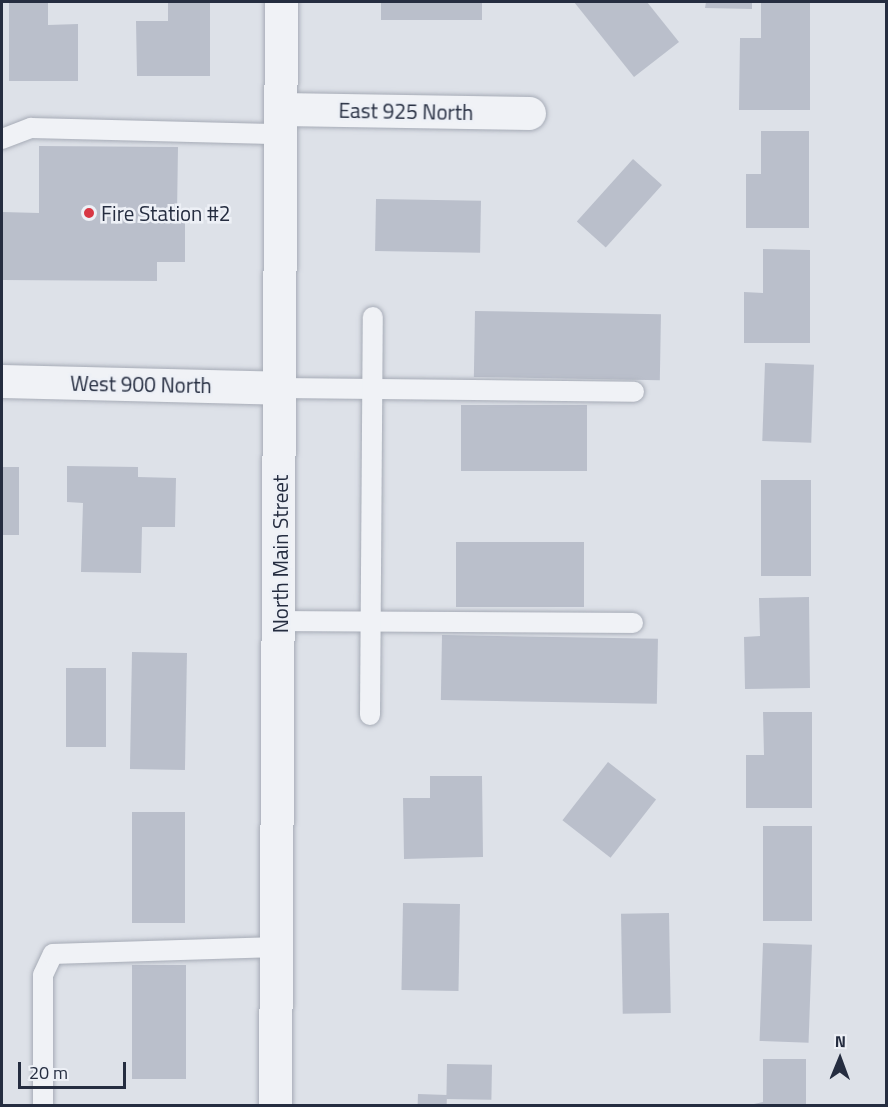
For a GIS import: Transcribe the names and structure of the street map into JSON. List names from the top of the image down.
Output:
{
  "streets": {
    "street": ["East 925 North", "West 900 North", "North Main Street"]
  },
  "crossings": [
    ["East 925 North", "North Main Street"],
    ["West 900 North", "North Main Street"]
  ],
  "places": ["Fire Station #2"],
  "scale_bar": "20 m",
  "north": "top"
}
